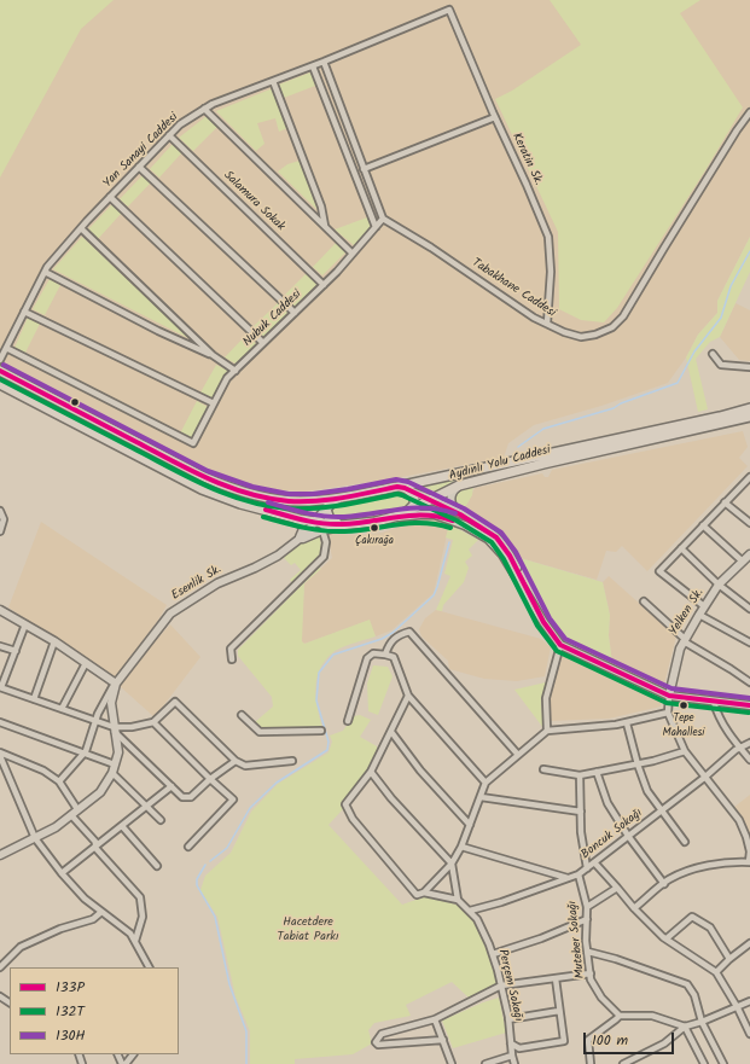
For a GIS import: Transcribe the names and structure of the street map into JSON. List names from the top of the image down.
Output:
{
  "streets": {
    "main road": ["Aydınlı Yolu Caddesi"],
    "street": [
      "Yan Sanayi Caddesi",
      "Keratin Sk.",
      "Salamura Sokak",
      "Tabakhane Caddesi",
      "Nubuk Caddesi",
      "Esenlik Sk.",
      "Yelken Sk.",
      "Boncuk Sokağı",
      "Muteber Sokağı",
      "Perçem Sokağı"
    ]
  },
  "crossings": [
    ["Yan Sanayi Caddesi", "Keratin Sk."],
    ["Yan Sanayi Caddesi", "Salamura Sokak"],
    ["Yan Sanayi Caddesi", "Nubuk Caddesi"],
    ["Keratin Sk.", "Tabakhane Caddesi"],
    ["Salamura Sokak", "Nubuk Caddesi"],
    ["Tabakhane Caddesi", "Nubuk Caddesi"],
    ["Aydınlı Yolu Caddesi", "Esenlik Sk."],
    ["Boncuk Sokağı", "Muteber Sokağı"],
    ["Boncuk Sokağı", "Perçem Sokağı"]
  ],
  "parks": ["Hacetdere Tabiat Parkı"],
  "places": ["Çakırağa", "Tepe Mahallesi"],
  "lines": ["transit line 130H", "transit line 133P", "transit line 132T"],
  "legend": ["133P", "132T", "130H"],
  "scale_bar": "100 m"
}
